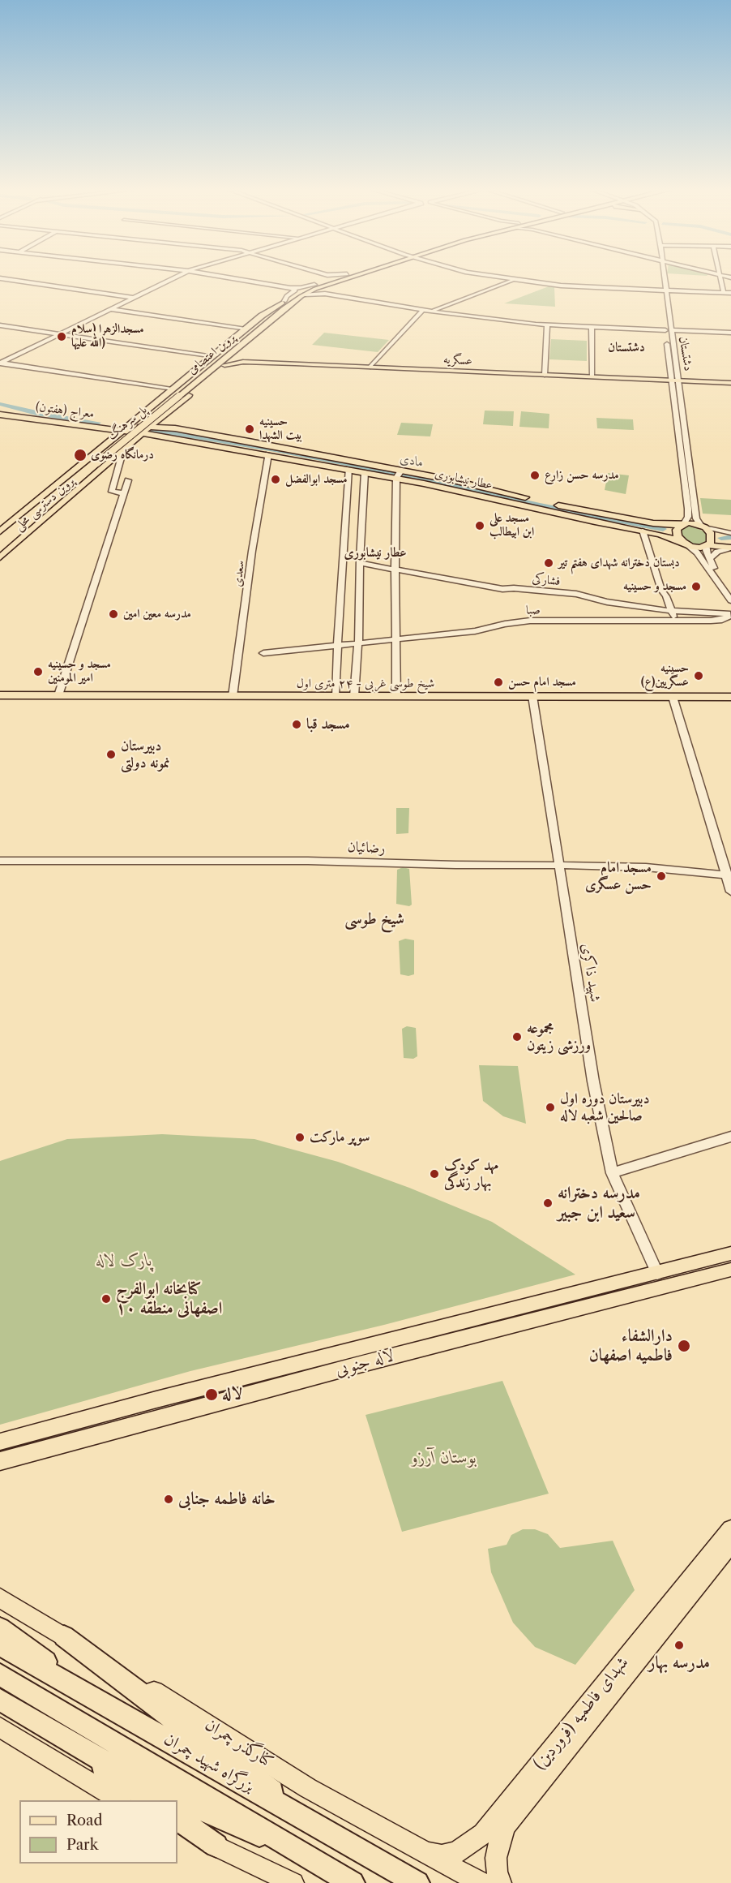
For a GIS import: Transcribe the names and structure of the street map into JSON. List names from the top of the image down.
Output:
{
  "streets": {
    "highway": ["بزرگراه شهید چمران"],
    "main road": [
      "پروین اعتصامی",
      "عسگریه",
      "معراج (هفتون)",
      "پل سرهنگ",
      "عطار نیشابوری",
      "پروین دسترسی محلی",
      "شیخ طوسی غربی - ۲۴ متری اول",
      "لاله جنوبی",
      "شهدای فاطمیه (فروردین)",
      "کنارگذر چمران"
    ],
    "street": [
      "دشتستان",
      "سعدی",
      "فشارکی",
      "صبا",
      "رضائیان",
      "شهید ذاکری"
    ]
  },
  "crossings": [
    ["پروین اعتصامی", "پروین دسترسی محلی"],
    ["دشتستان", "عطار نیشابوری"],
    ["عسگریه", "پروین دسترسی محلی"],
    ["معراج (هفتون)", "عطار نیشابوری"],
    ["پل سرهنگ", "پروین دسترسی محلی"],
    ["عطار نیشابوری", "پروین دسترسی محلی"],
    ["عطار نیشابوری", "سعدی"],
    ["سعدی", "شیخ طوسی غربی - ۲۴ متری اول"],
    ["فشارکی", "صبا"],
    ["شیخ طوسی غربی - ۲۴ متری اول", "شهید ذاکری"],
    ["رضائیان", "شهید ذاکری"],
    ["شهید ذاکری", "لاله جنوبی"],
    ["شهدای فاطمیه (فروردین)", "کنارگذر چمران"]
  ],
  "districts": ["دشتستان", "عطار نیشابوری", "شیخ طوسی"],
  "water": ["مادی"],
  "parks": ["پارک لاله", "بوستان آرزو"],
  "places": [
    "مسجدالزهرا (سلام الله علیها)",
    "حسینیه بیت الشهدا",
    "درمانگاه رضوی",
    "مدرسه حسن زارع",
    "مسجد ابوالفضل",
    "مسجد علی ابن ابیطالب",
    "دبستان دخترانه شهدای هفتم تیر",
    "مسجد و حسینیه",
    "مدرسه معین امین",
    "مسجد و حسینیه امیر المومنین",
    "حسینیه عسگریین(ع)",
    "مسجد امام حسن",
    "مسجد قبا",
    "دبیرستان نمونه دولتی",
    "مسجد امام حسن عسگری",
    "مجموعه ورزشی زیتون",
    "دبیرستان دوره اول صالحین شعبه لاله",
    "سوپر مارکت",
    "مهد کودک بهار زندگی",
    "مدرسه دخترانه سعید ابن جبیر",
    "کتابخانه ابوالفرج اصفهانی منطقه ۱۰",
    "دارالشفاء فاطمیه اصفهان",
    "لاله",
    "خانه فاطمه جنابی",
    "مدرسه بهار"
  ],
  "legend": ["Road", "Park"]
}
